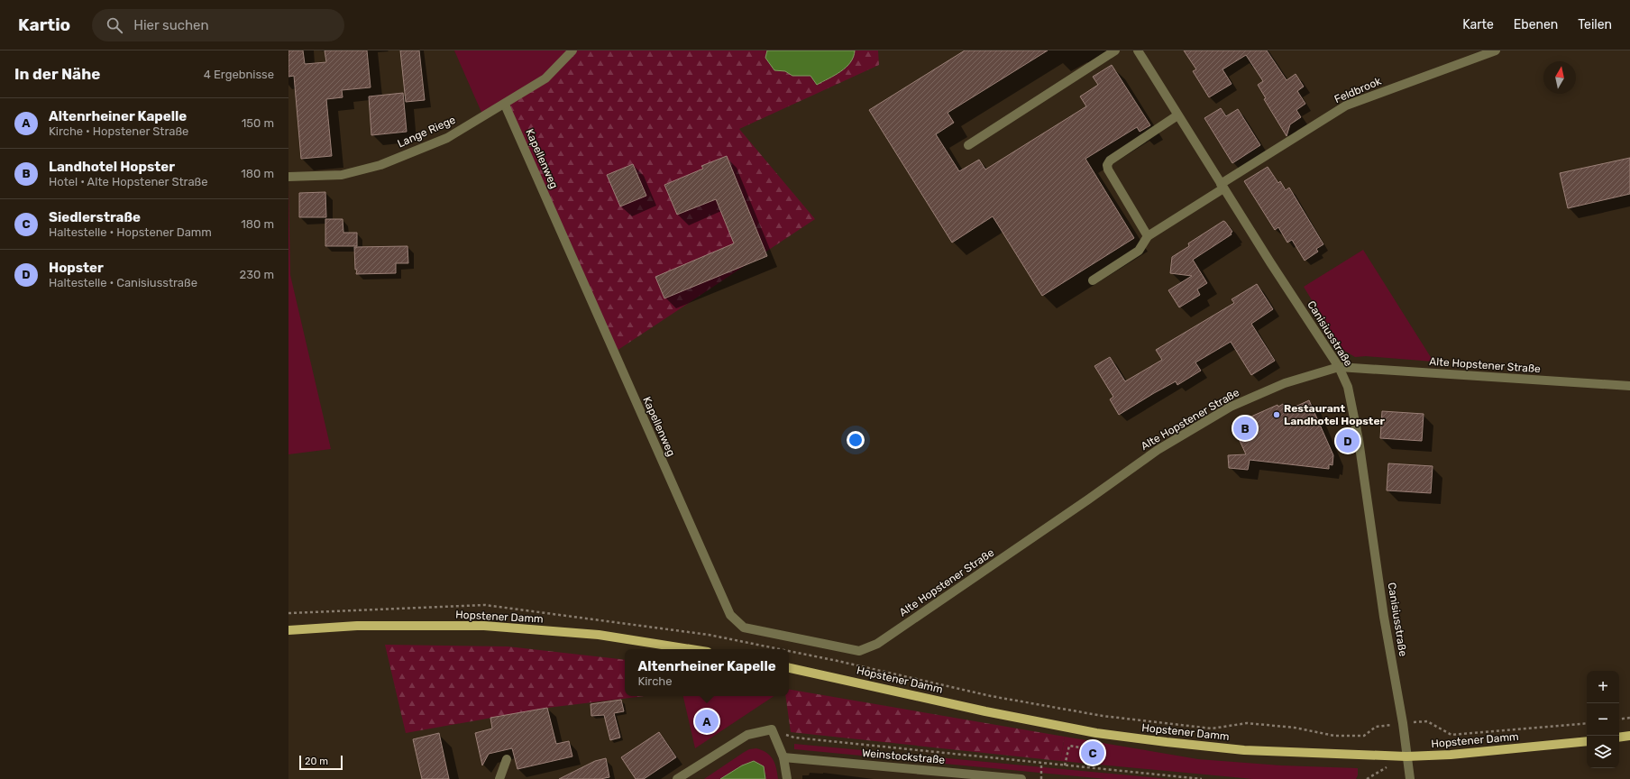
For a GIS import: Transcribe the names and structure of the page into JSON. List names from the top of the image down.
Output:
{
  "streets": {
    "main road": ["Hopstener Damm"],
    "street": [
      "Feldbrook",
      "Lange Riege",
      "Kapellenweg",
      "Canisiusstraße",
      "Alte Hopstener Straße",
      "Weinstockstraße"
    ]
  },
  "crossings": [
    ["Feldbrook", "Canisiusstraße"],
    ["Lange Riege", "Kapellenweg"],
    ["Kapellenweg", "Alte Hopstener Straße"],
    ["Canisiusstraße", "Alte Hopstener Straße"],
    ["Canisiusstraße", "Hopstener Damm"]
  ],
  "places": ["Restaurant Landhotel Hopster"],
  "scale_bar": "20 m",
  "north": "top",
  "page": {
    "header": "Kartio",
    "search": "Hier suchen",
    "nav": ["Karte", "Ebenen", "Teilen"],
    "heading": ["In der Nähe", "4 Ergebnisse"],
    "list": [
      {
        "mark": "A",
        "name": "Altenrheiner Kapelle",
        "note": "Kirche · Hopstener Straße",
        "value": "150 m"
      },
      {
        "mark": "B",
        "name": "Landhotel Hopster",
        "note": "Hotel · Alte Hopstener Straße",
        "value": "180 m"
      },
      {
        "mark": "C",
        "name": "Siedlerstraße",
        "note": "Haltestelle · Hopstener Damm",
        "value": "180 m"
      },
      {
        "mark": "D",
        "name": "Hopster",
        "note": "Haltestelle · Canisiusstraße",
        "value": "230 m"
      }
    ],
    "pins": [
      "B",
      "D",
      "A",
      "C"
    ],
    "popup": ["Altenrheiner Kapelle", "Kirche"],
    "map_buttons": ["+", "−"],
    "scale": "20 m"
  }
}
